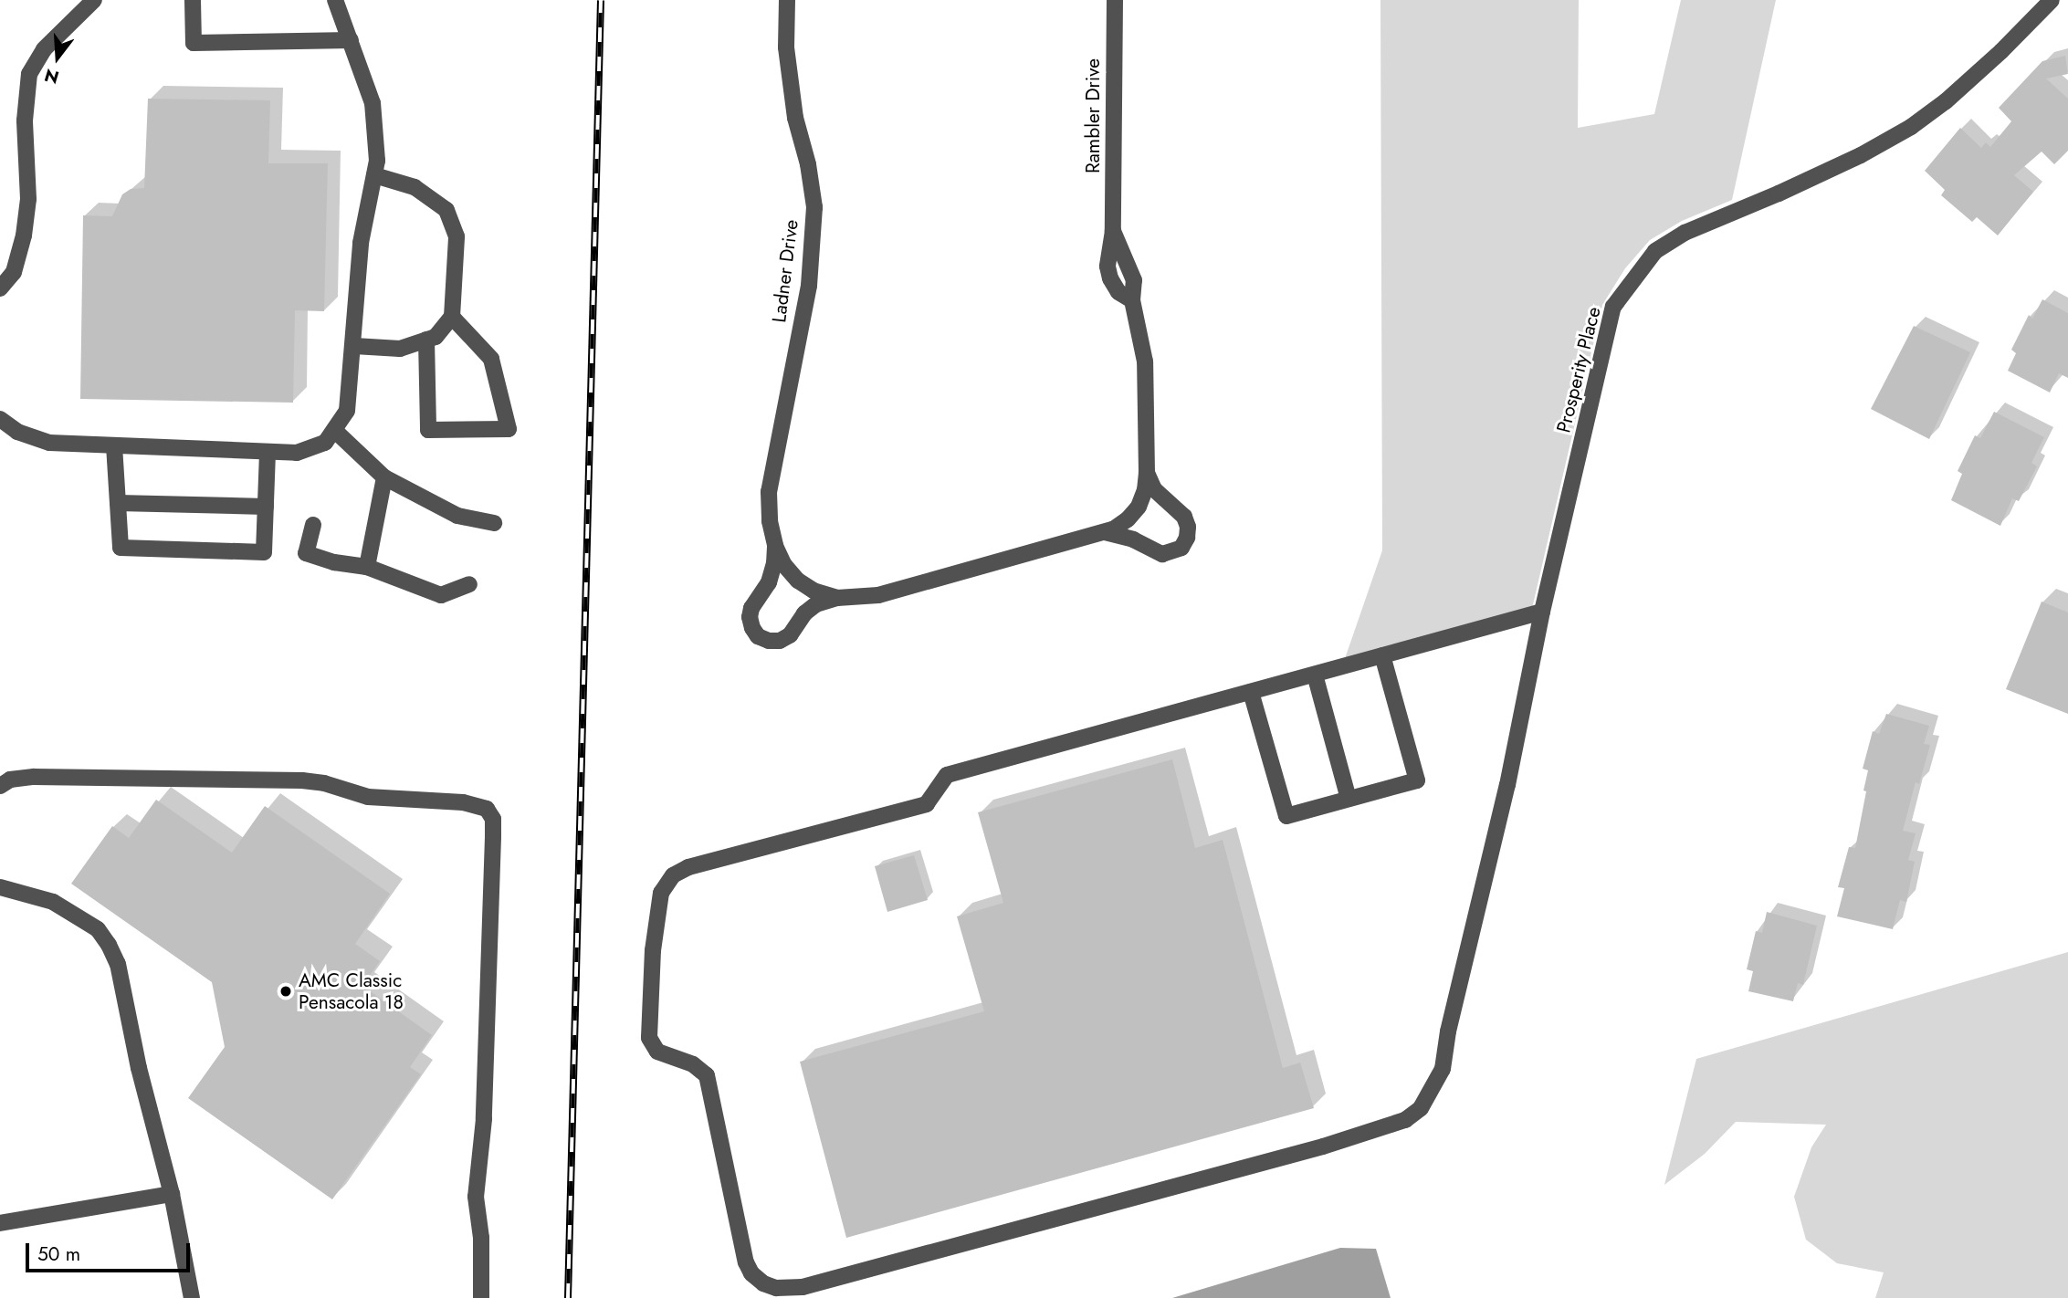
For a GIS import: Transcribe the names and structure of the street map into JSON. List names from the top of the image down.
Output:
{
  "streets": {
    "street": ["Rambler Drive", "Ladner Drive", "Prosperity Place"]
  },
  "crossings": [
    ["Rambler Drive", "Ladner Drive"]
  ],
  "places": ["AMC Classic Pensacola 18"],
  "scale_bar": "50 m",
  "north": "bottom"
}
